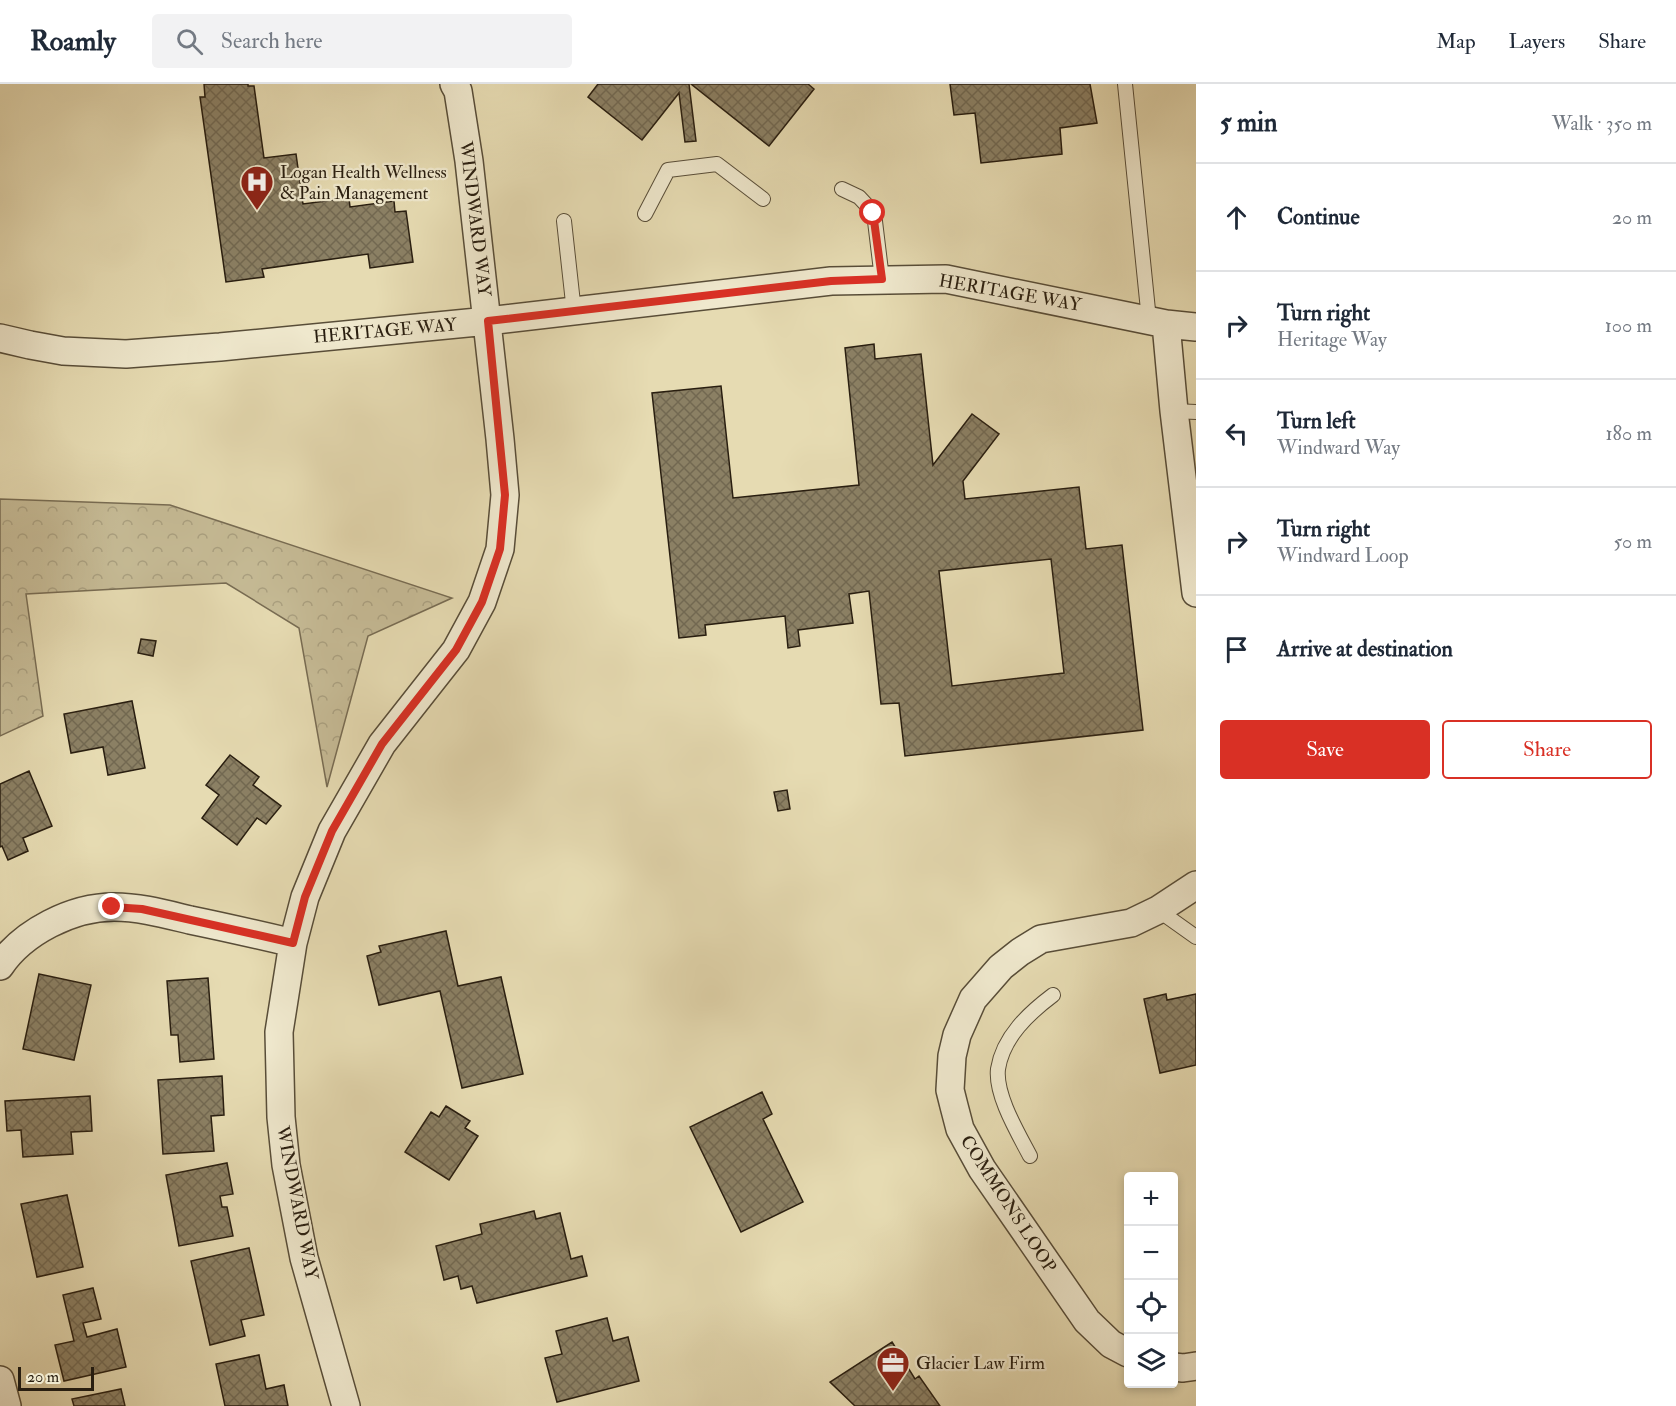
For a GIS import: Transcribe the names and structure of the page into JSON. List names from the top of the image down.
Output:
{
  "streets": {
    "street": ["WINDWARD WAY", "HERITAGE WAY", "COMMONS LOOP"]
  },
  "crossings": [
    ["WINDWARD WAY", "HERITAGE WAY"]
  ],
  "places": {
    "hospital": ["Logan Health Wellness & Pain Management"],
    "office": ["Glacier Law Firm"]
  },
  "scale_bar": "20 m",
  "page": {
    "header": "Roamly",
    "search": "Search here",
    "nav": ["Map", "Layers", "Share"],
    "heading": ["5 min", "Walk · 350 m"],
    "list": [
      ["Continue", "20 m"],
      ["Turn right", "Heritage Way", "100 m"],
      ["Turn left", "Windward Way", "180 m"],
      ["Turn right", "Windward Loop", "50 m"],
      "Arrive at destination"
    ],
    "buttons": ["Save", "Share"],
    "map_buttons": ["+", "−"],
    "scale": "20 m"
  }
}
